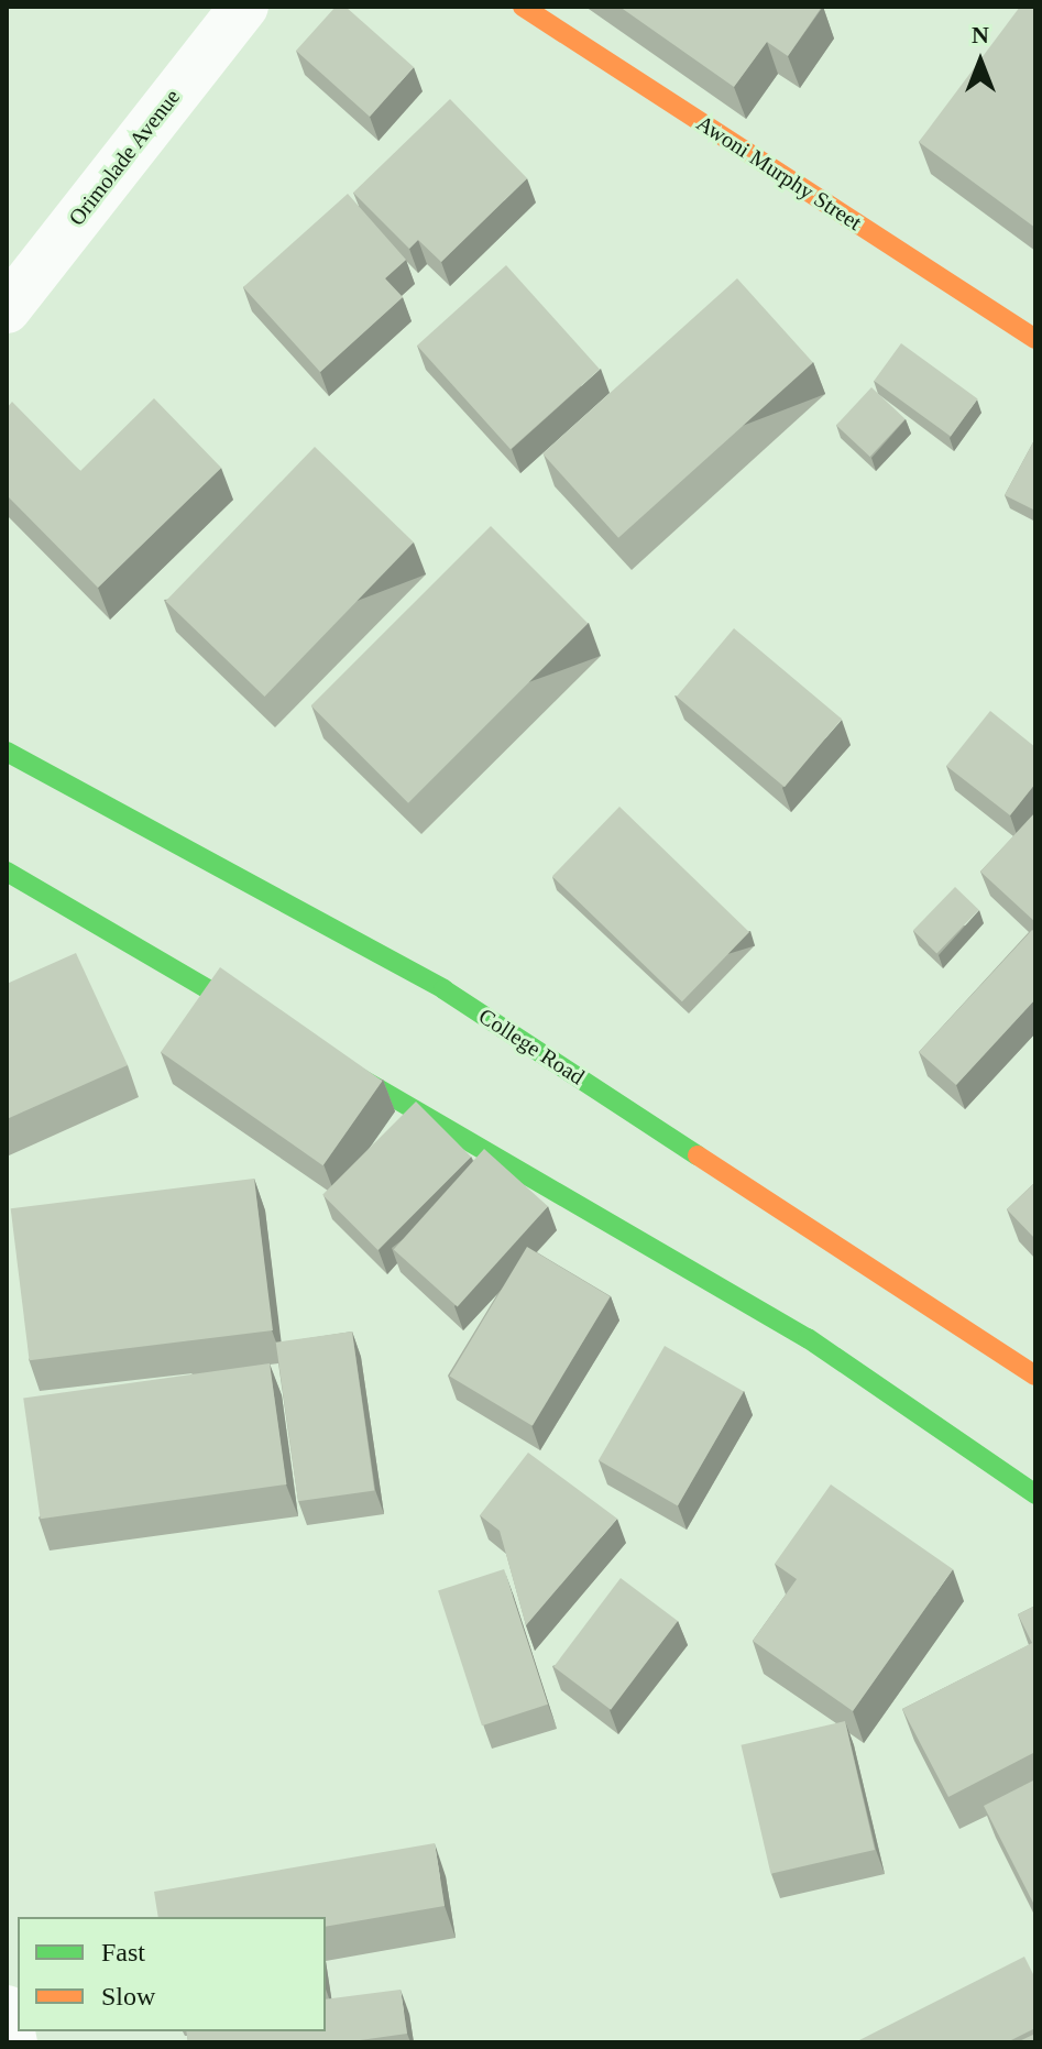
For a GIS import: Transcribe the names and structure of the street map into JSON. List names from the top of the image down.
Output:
{
  "streets": {
    "main road": ["Awoni Murphy Street", "College Road"],
    "street": ["Orimolade Avenue"]
  },
  "legend": ["Fast", "Slow"],
  "north": "top"
}
